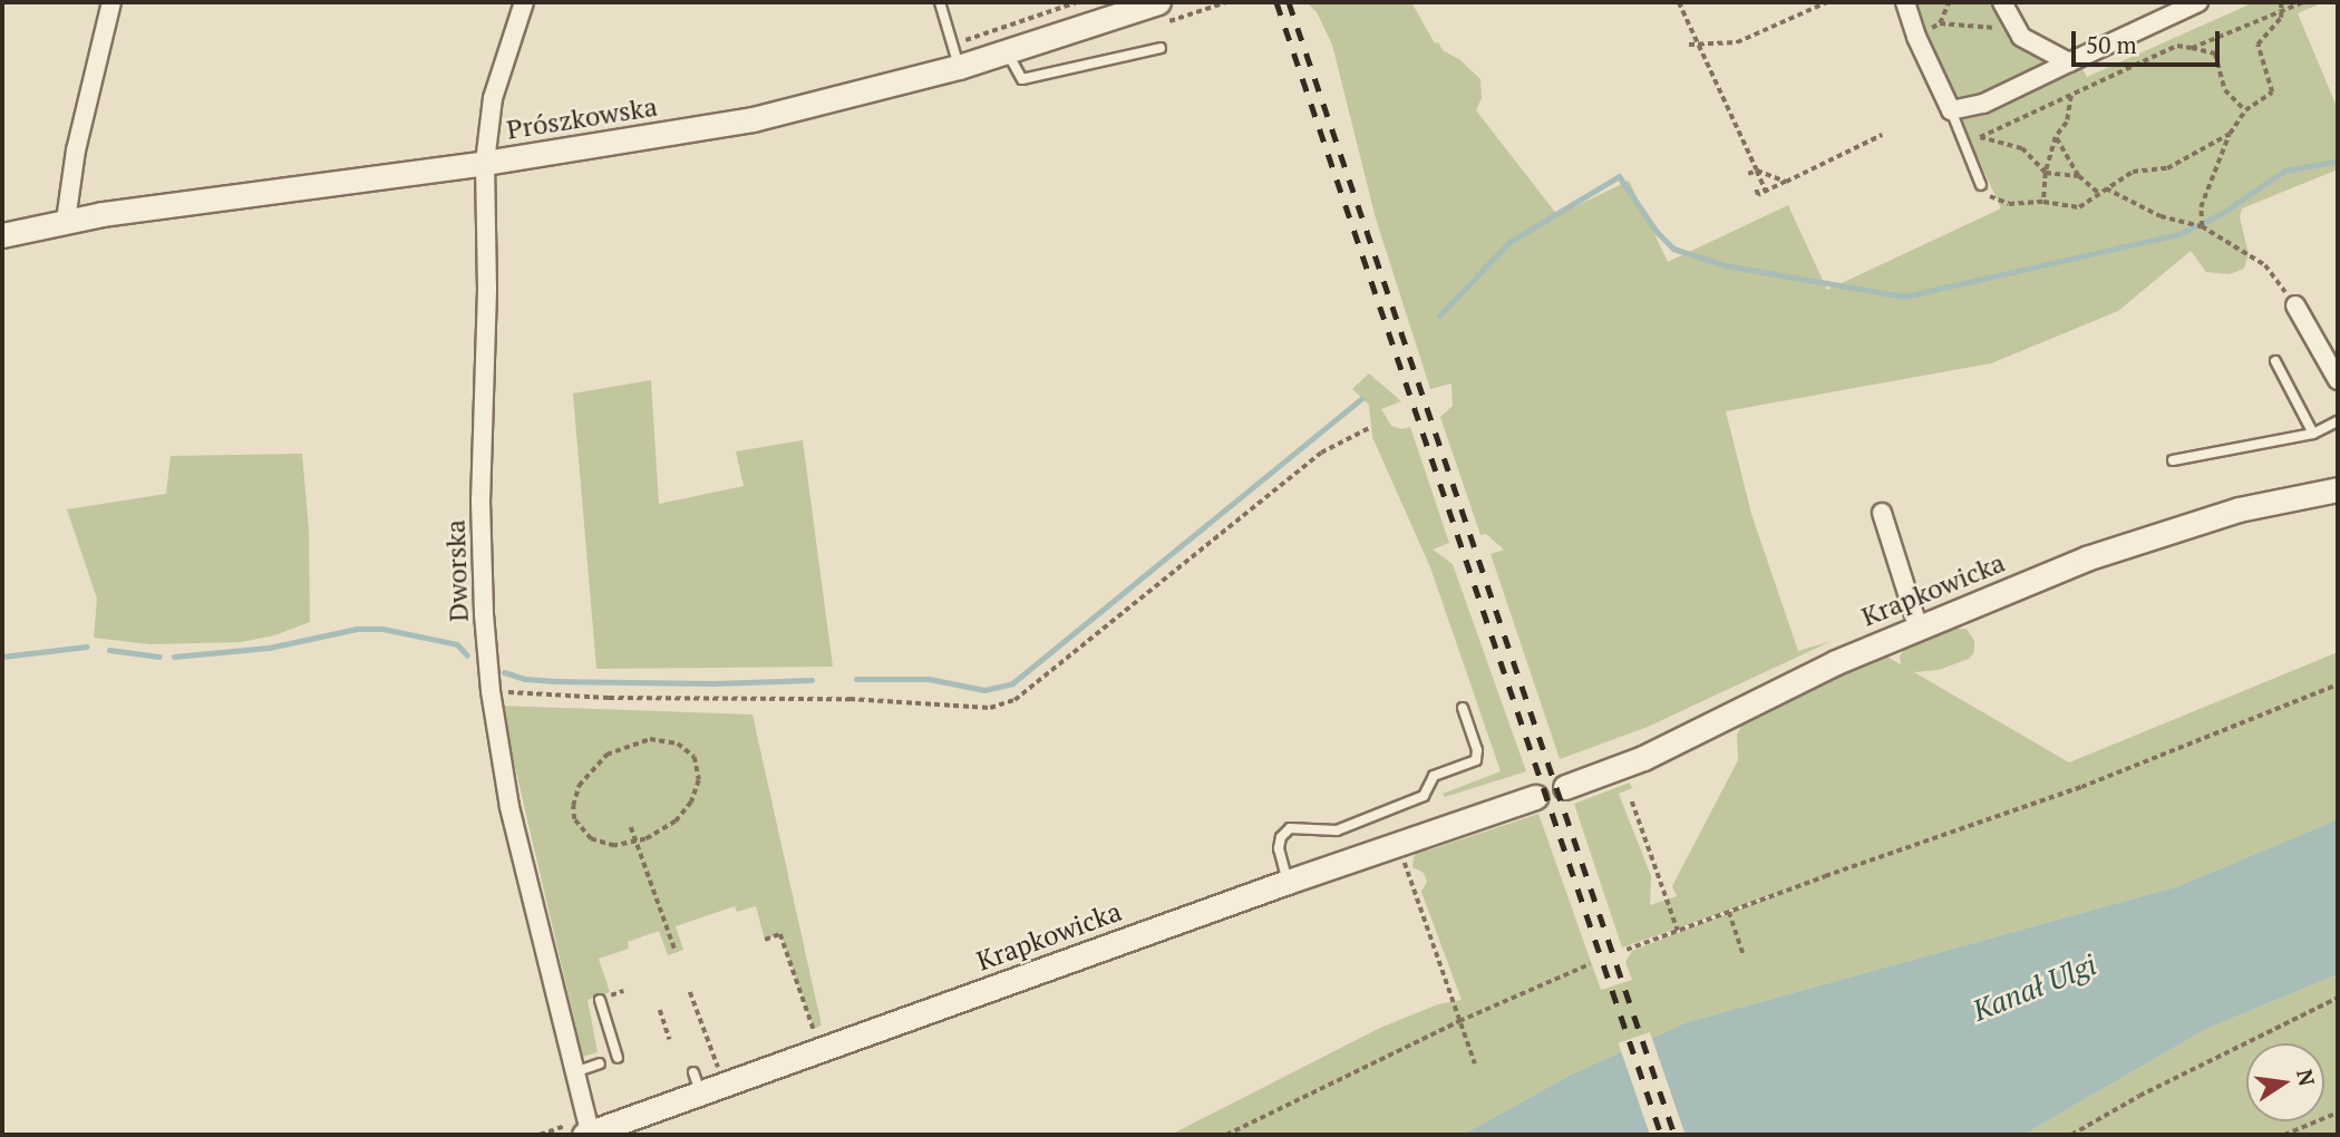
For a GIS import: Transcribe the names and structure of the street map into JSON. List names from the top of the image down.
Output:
{
  "streets": {
    "street": ["Prószkowska", "Dworska", "Krapkowicka"]
  },
  "crossings": [
    ["Prószkowska", "Dworska"],
    ["Dworska", "Krapkowicka"]
  ],
  "water": ["Kanał Ulgi"],
  "scale_bar": "50 m",
  "north": "right"
}
